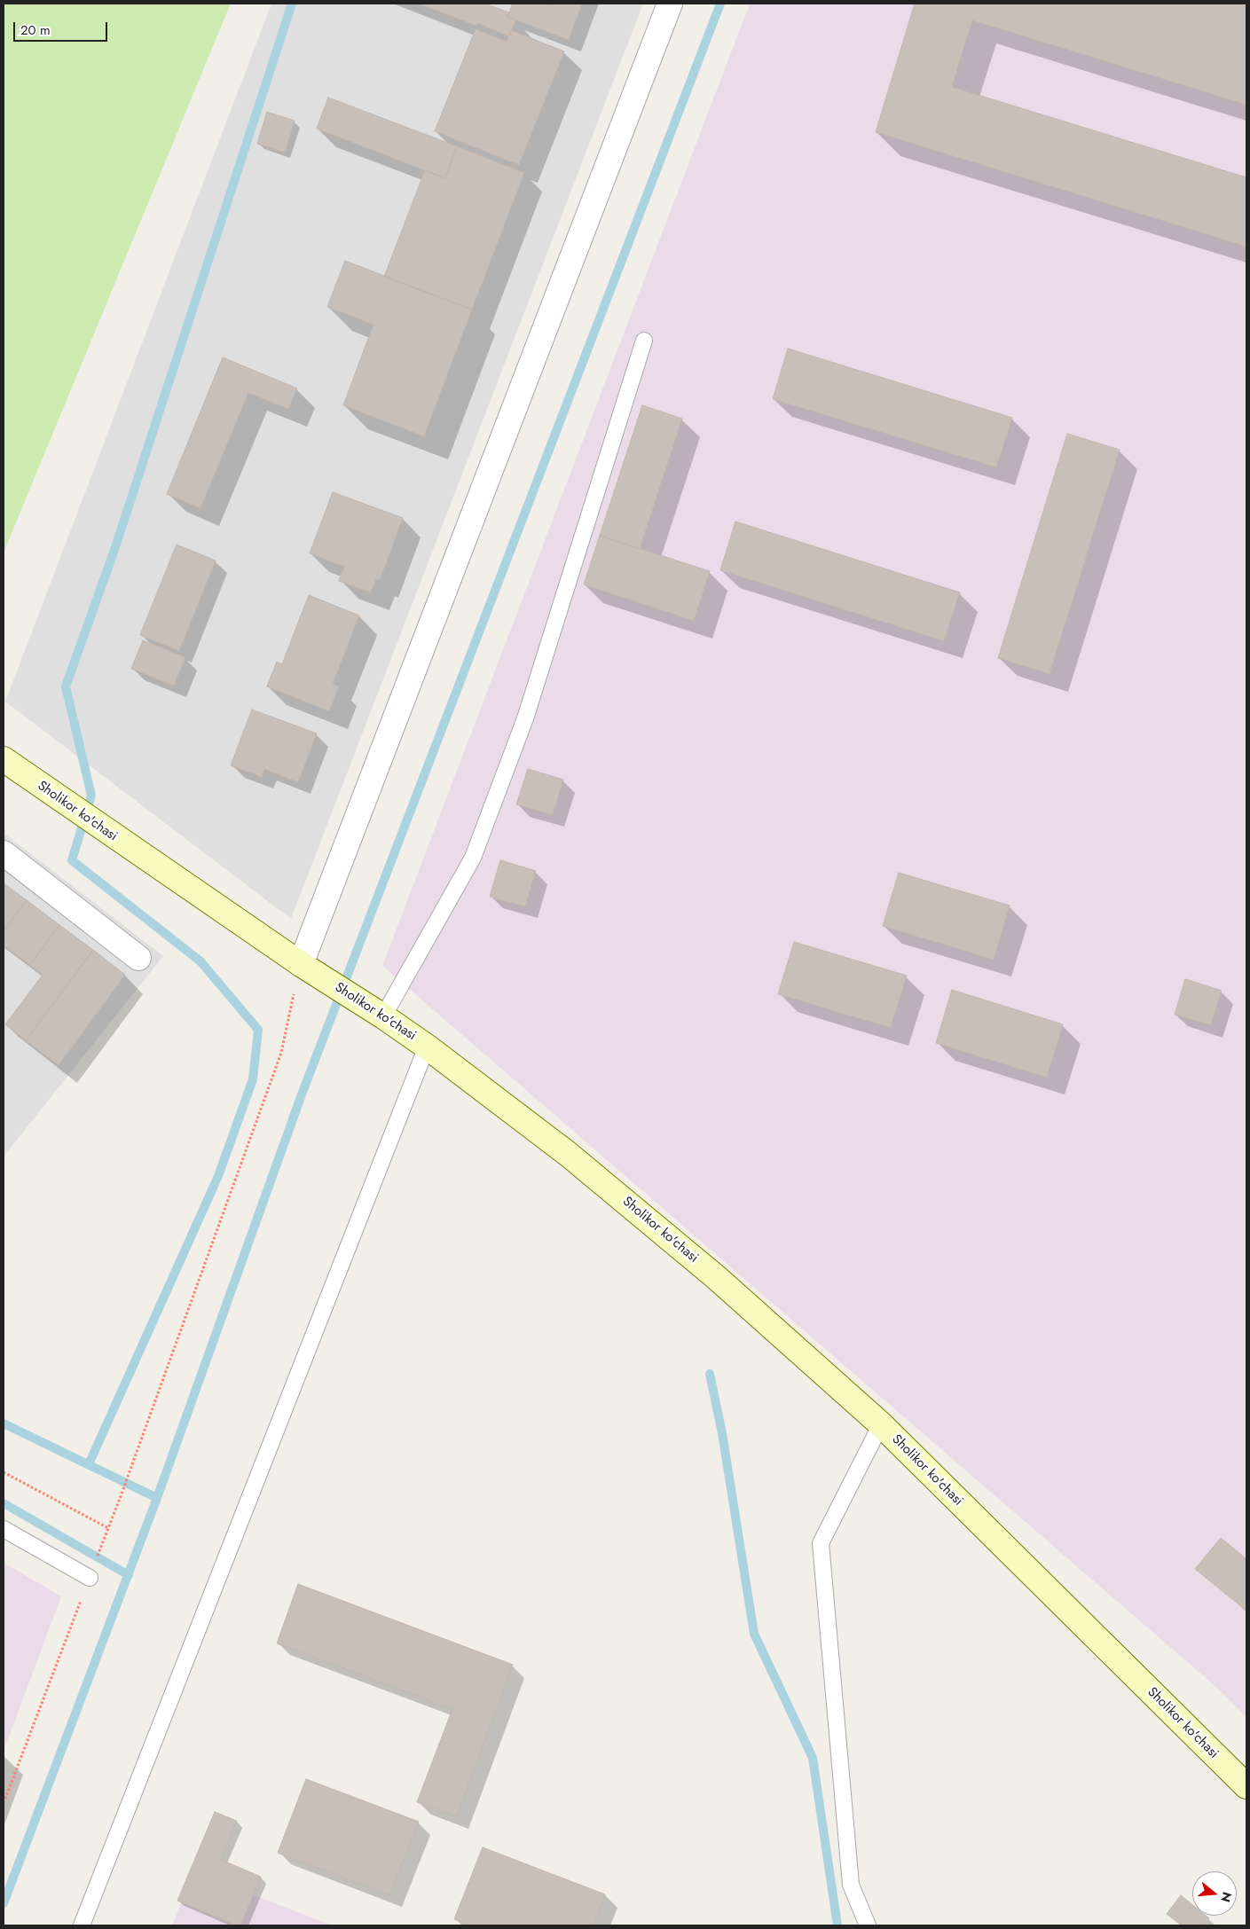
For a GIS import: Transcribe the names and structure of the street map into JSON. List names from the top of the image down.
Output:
{
  "streets": {
    "street": ["Sholikor ko'chasi"]
  },
  "scale_bar": "20 m",
  "north": "right"
}
